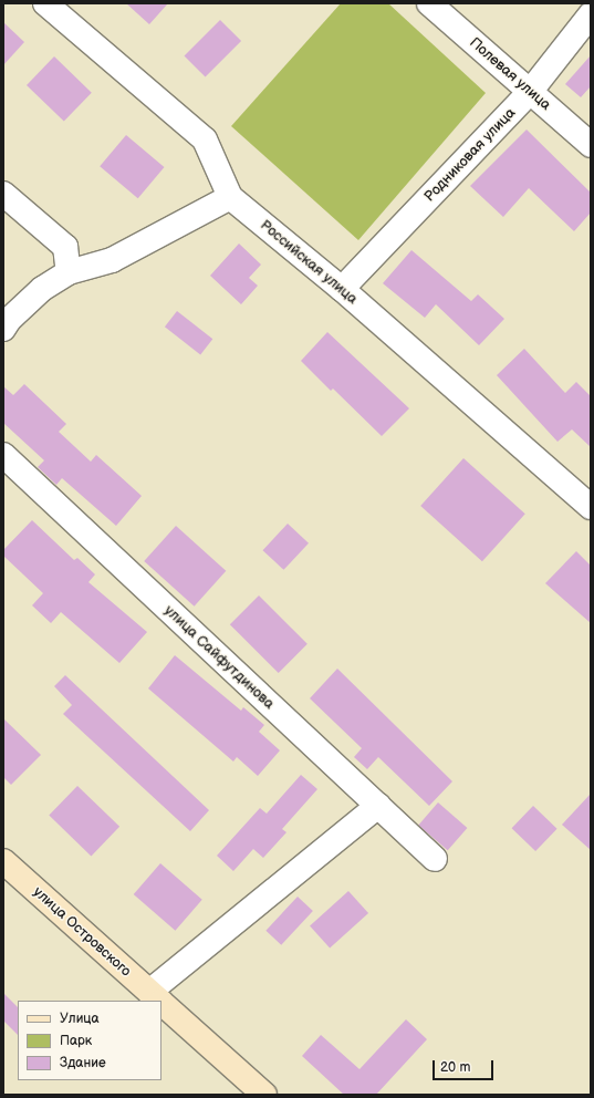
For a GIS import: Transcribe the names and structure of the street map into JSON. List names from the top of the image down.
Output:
{
  "streets": {
    "main road": ["улица Островского"],
    "street": [
      "Полевая улица",
      "Родниковая улица",
      "Российская улица",
      "улица Сайфутдинова"
    ]
  },
  "crossings": [
    ["Полевая улица", "Родниковая улица"],
    ["Родниковая улица", "Российская улица"]
  ],
  "legend": ["Улица", "Парк", "Здание"],
  "scale_bar": "20 m"
}
